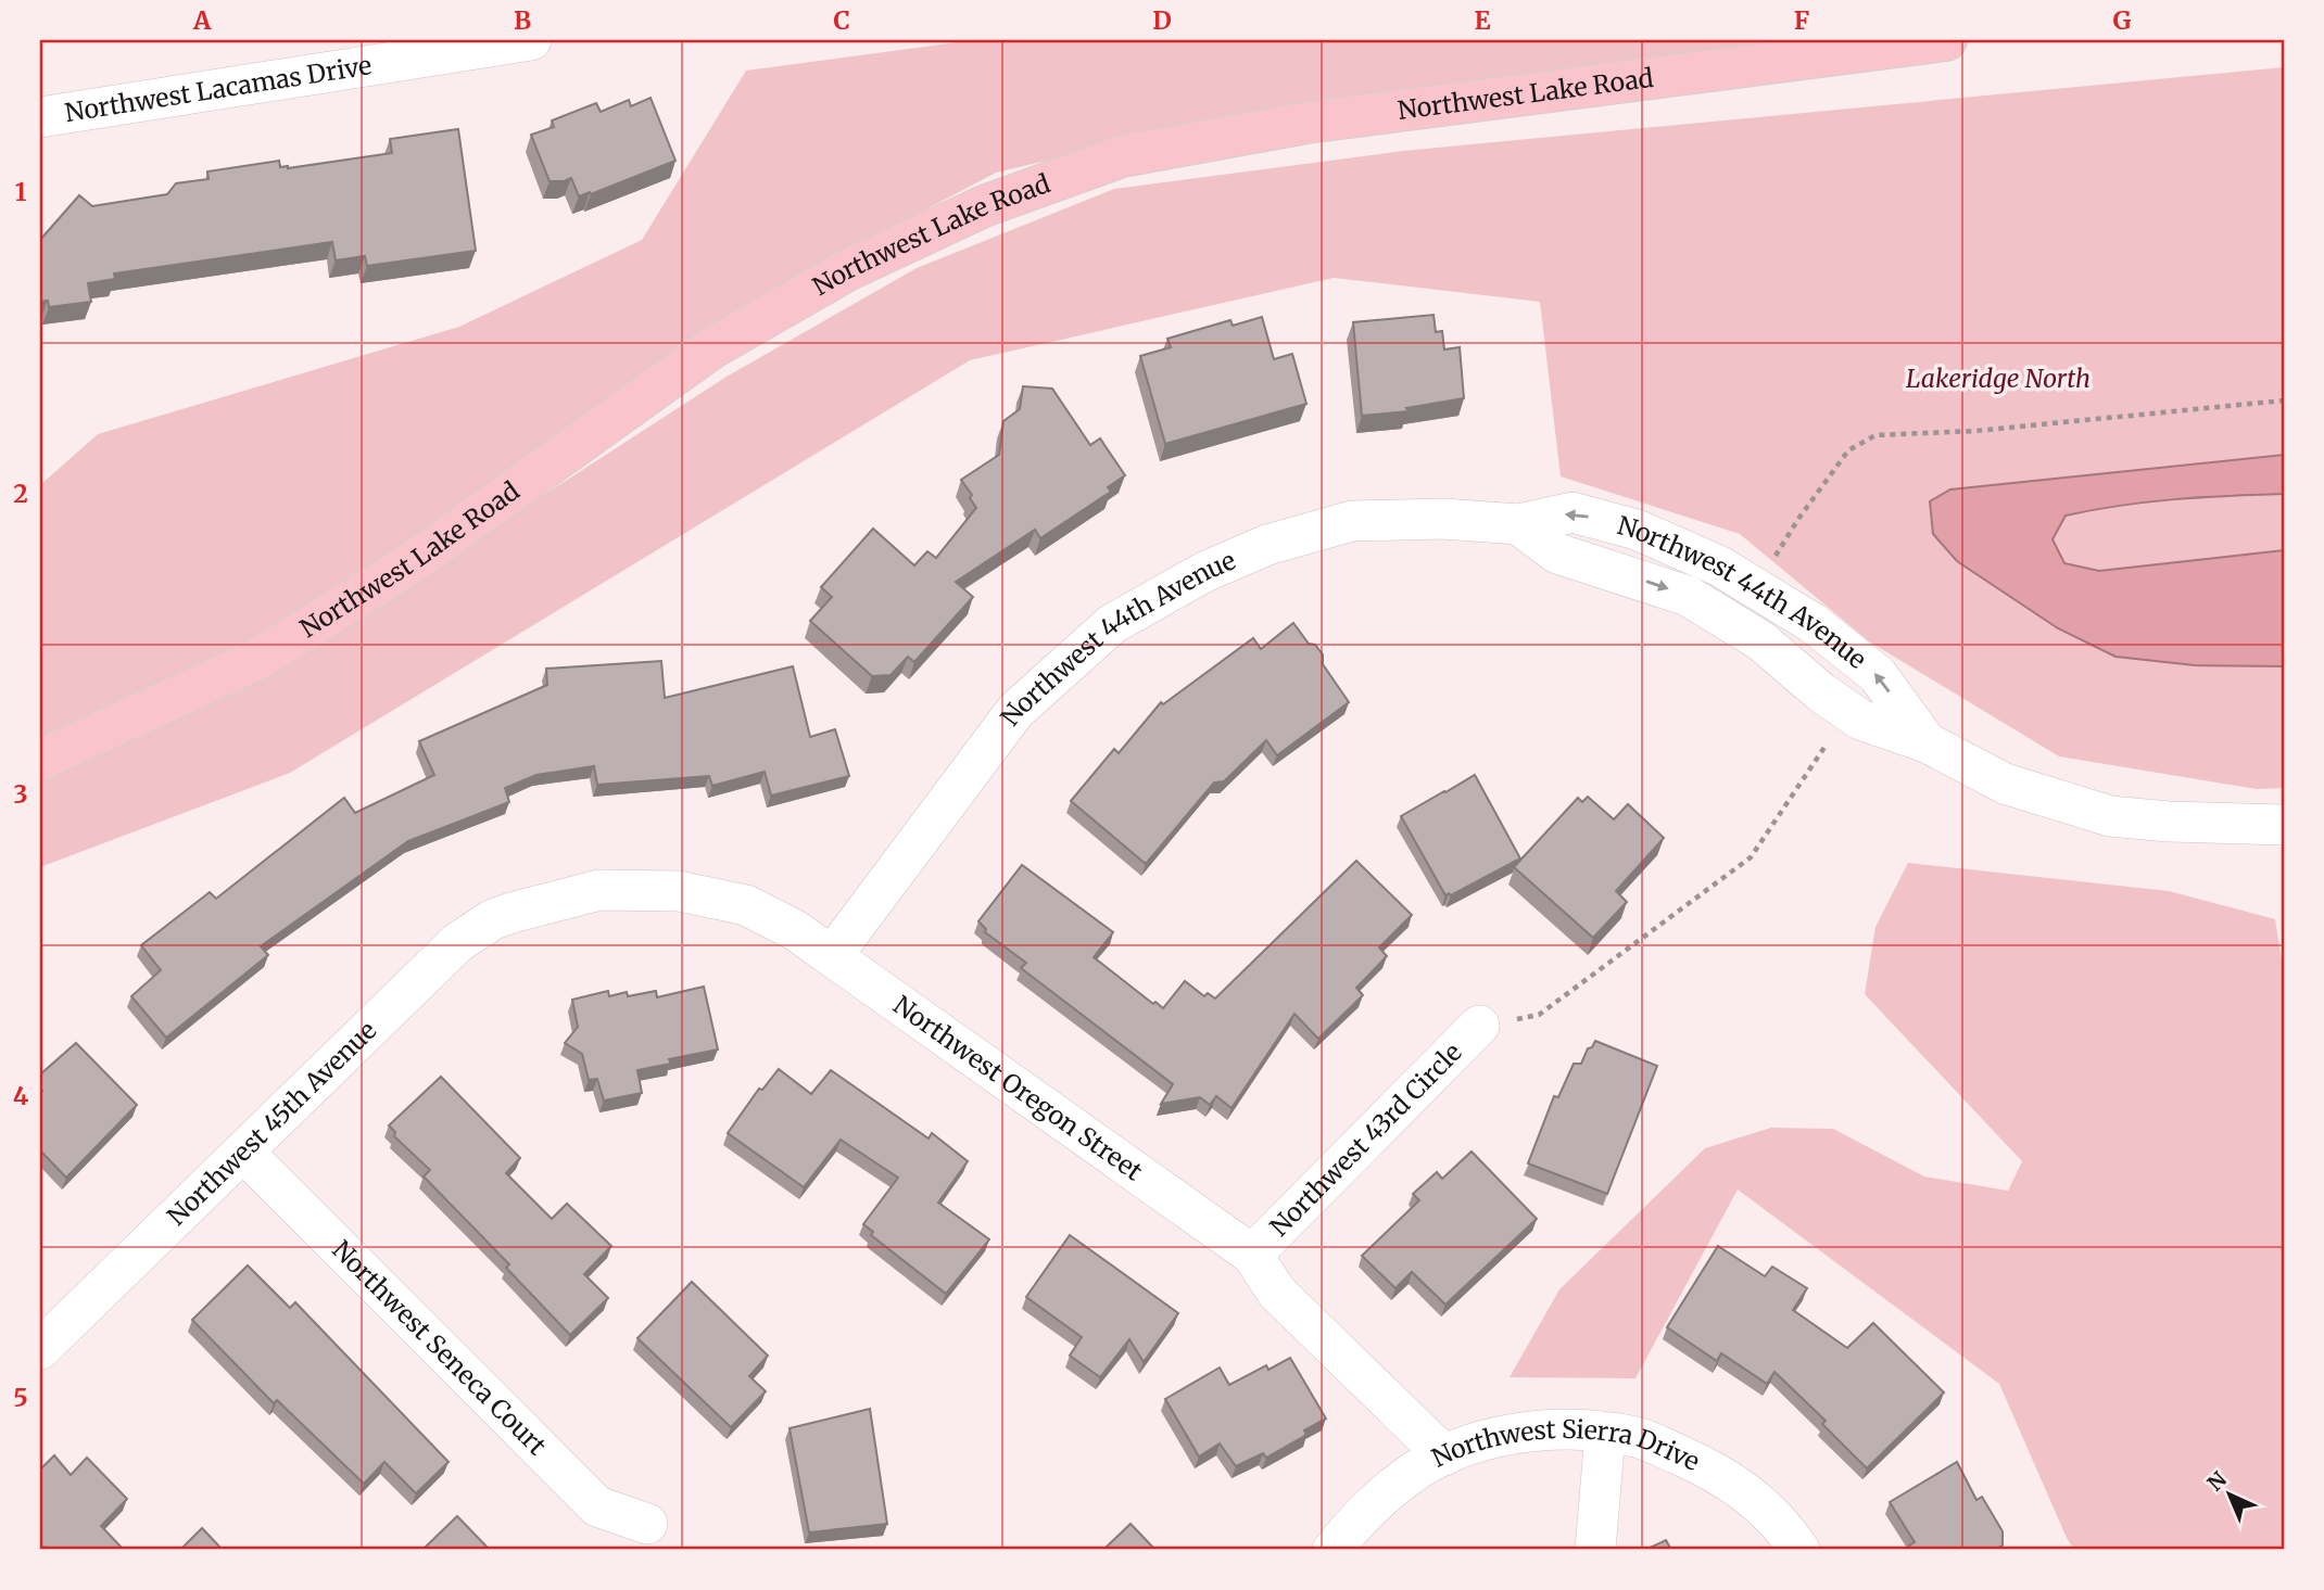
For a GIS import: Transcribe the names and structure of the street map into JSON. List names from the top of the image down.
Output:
{
  "streets": {
    "main road": ["Northwest Lake Road"],
    "street": [
      "Northwest Lacamas Drive",
      "Northwest 44th Avenue",
      "Northwest Oregon Street",
      "Northwest 45th Avenue",
      "Northwest 43rd Circle",
      "Northwest Seneca Court",
      "Northwest Sierra Drive"
    ]
  },
  "crossings": [
    ["Northwest 44th Avenue", "Northwest Oregon Street"],
    ["Northwest Oregon Street", "Northwest 45th Avenue"],
    ["Northwest Oregon Street", "Northwest 43rd Circle"],
    ["Northwest Oregon Street", "Northwest Sierra Drive"],
    ["Northwest 45th Avenue", "Northwest Seneca Court"]
  ],
  "parks": ["Lakeridge North"],
  "north": "top left",
  "grid": {
    "columns": [
      "A",
      "B",
      "C",
      "D",
      "E",
      "F",
      "G"
    ],
    "rows": [
      "1",
      "2",
      "3",
      "4",
      "5"
    ]
  }
}
